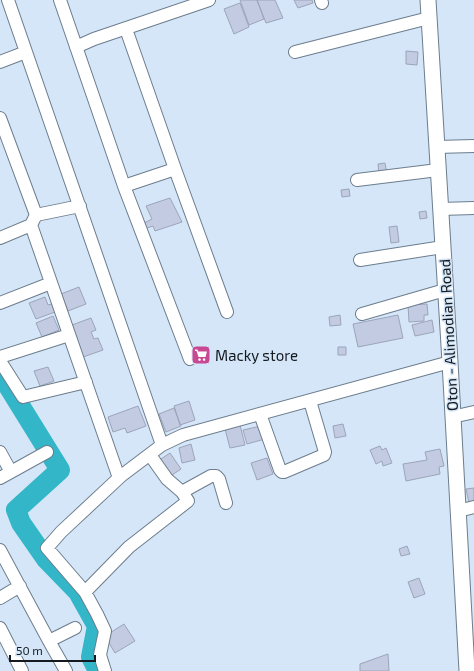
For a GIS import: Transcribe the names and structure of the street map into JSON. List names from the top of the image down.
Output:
{
  "streets": {
    "main road": ["Oton - Alimodian Road"]
  },
  "places": {
    "supermarket": ["Macky store"]
  },
  "scale_bar": "50 m"
}
